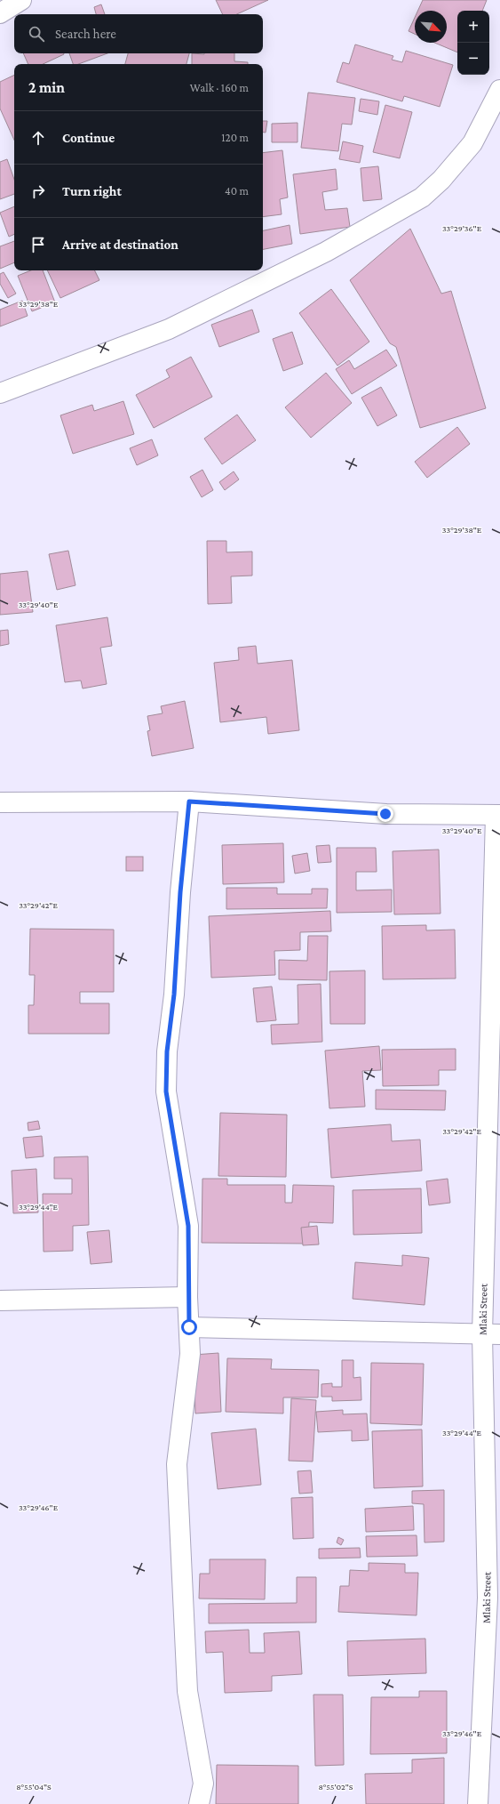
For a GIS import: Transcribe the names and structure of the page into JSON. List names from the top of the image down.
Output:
{
  "streets": {
    "street": ["Mlaki Street"]
  },
  "north": "bottom right",
  "page": {
    "map_buttons": ["+", "−"],
    "search": "Search here",
    "heading": ["2 min", "Walk · 160 m"],
    "list": [
      ["Continue", "120 m"],
      ["Turn right", "40 m"],
      "Arrive at destination"
    ]
  },
  "coordinates": [
    "33°29'36\"E",
    "33°29'38\"E",
    "33°29'40\"E",
    "33°29'42\"E",
    "33°29'44\"E",
    "33°29'46\"E",
    "8°55'04\"S",
    "8°55'02\"S"
  ]
}
